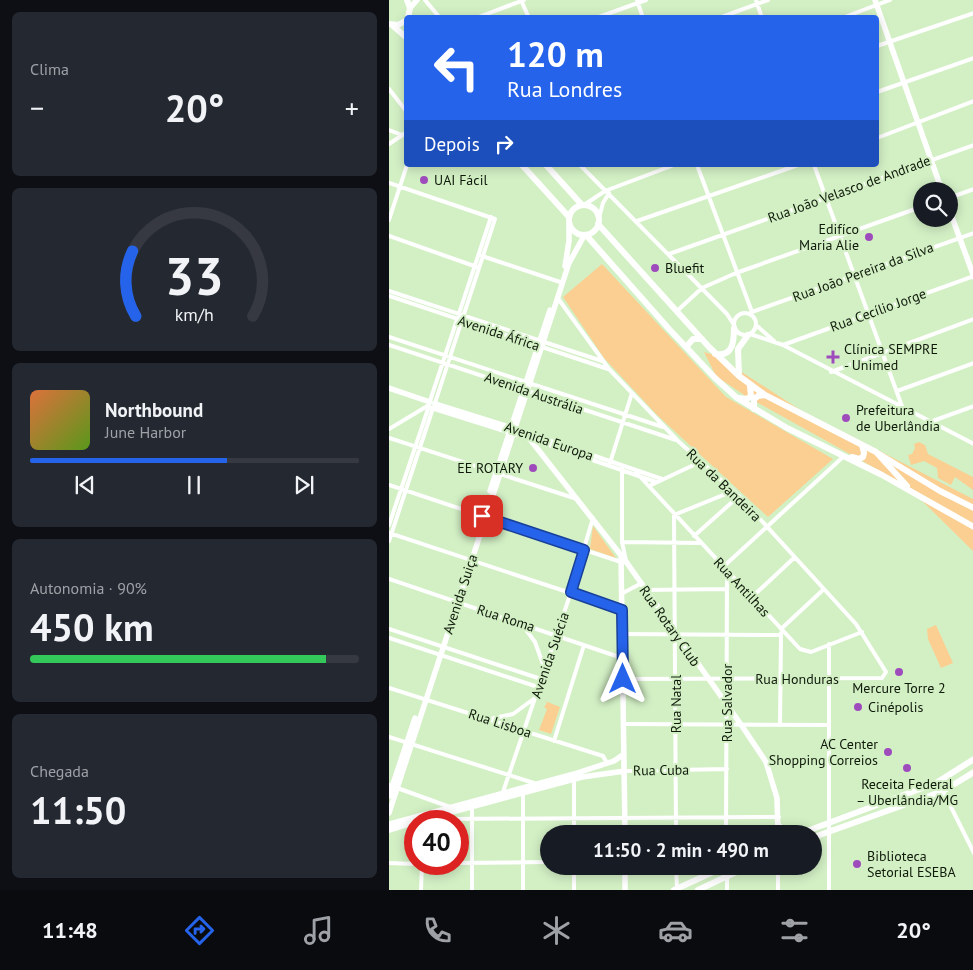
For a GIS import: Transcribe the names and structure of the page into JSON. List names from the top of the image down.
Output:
{
  "streets": {
    "street": [
      "Rua João Velasco de Andrade",
      "Rua João Pereira da Silva",
      "Rua Cecílio Jorge",
      "Avenida África",
      "Avenida Austrália",
      "Avenida Europa",
      "Rua da Bandeira",
      "Rua Antilhas",
      "Avenida Suiça",
      "Rua Roma",
      "Rua Rotary Club",
      "Avenida Suécia",
      "Rua Honduras",
      "Rua Salvador",
      "Rua Natal",
      "Rua Lisboa",
      "Rua Cuba"
    ]
  },
  "crossings": [
    ["Avenida África", "Rua da Bandeira"],
    ["Avenida África", "Avenida Suiça"],
    ["Avenida Austrália", "Rua da Bandeira"],
    ["Avenida Austrália", "Avenida Suiça"],
    ["Avenida Europa", "Rua Antilhas"],
    ["Avenida Europa", "Avenida Suiça"],
    ["Rua da Bandeira", "Rua Antilhas"],
    ["Rua da Bandeira", "Avenida Suiça"],
    ["Rua da Bandeira", "Rua Honduras"],
    ["Rua Antilhas", "Rua Salvador"],
    ["Rua Antilhas", "Rua Natal"],
    ["Avenida Suiça", "Rua Roma"],
    ["Avenida Suiça", "Rua Lisboa"],
    ["Rua Roma", "Avenida Suécia"],
    ["Rua Rotary Club", "Rua Honduras"],
    ["Rua Rotary Club", "Rua Salvador"],
    ["Rua Rotary Club", "Rua Natal"],
    ["Avenida Suécia", "Rua Lisboa"],
    ["Rua Honduras", "Rua Salvador"],
    ["Rua Honduras", "Rua Natal"],
    ["Rua Salvador", "Rua Cuba"],
    ["Rua Natal", "Rua Cuba"]
  ],
  "places": {
    "other": [
      "UAI Fácil",
      "Edifíco Maria Alie",
      "Bluefit",
      "Prefeitura de Uberlândia",
      "EE ROTARY",
      "Mercure Torre 2",
      "Cinépolis",
      "AC Center Shopping Correios",
      "Receita Federal – Uberlândia/MG",
      "Biblioteca Setorial ESEBA"
    ],
    "health": ["Clínica SEMPRE - Unimed"]
  },
  "page": {
    "tile": [
      "Clima",
      ["Autonomia · 90%", "450 km"],
      ["Chegada", "11:50"]
    ],
    "turn": ["120 m", "Rua Londres"],
    "heat": ["−", "20°", "+"],
    "then": "Depois",
    "song": ["Northbound", "June Harbor"],
    "limit": "40",
    "trip": "11:50 · 2 min · 490 m",
    "tabs": ["11:48", "20°"],
    "gauge": ["33", "km/h"]
  }
}
